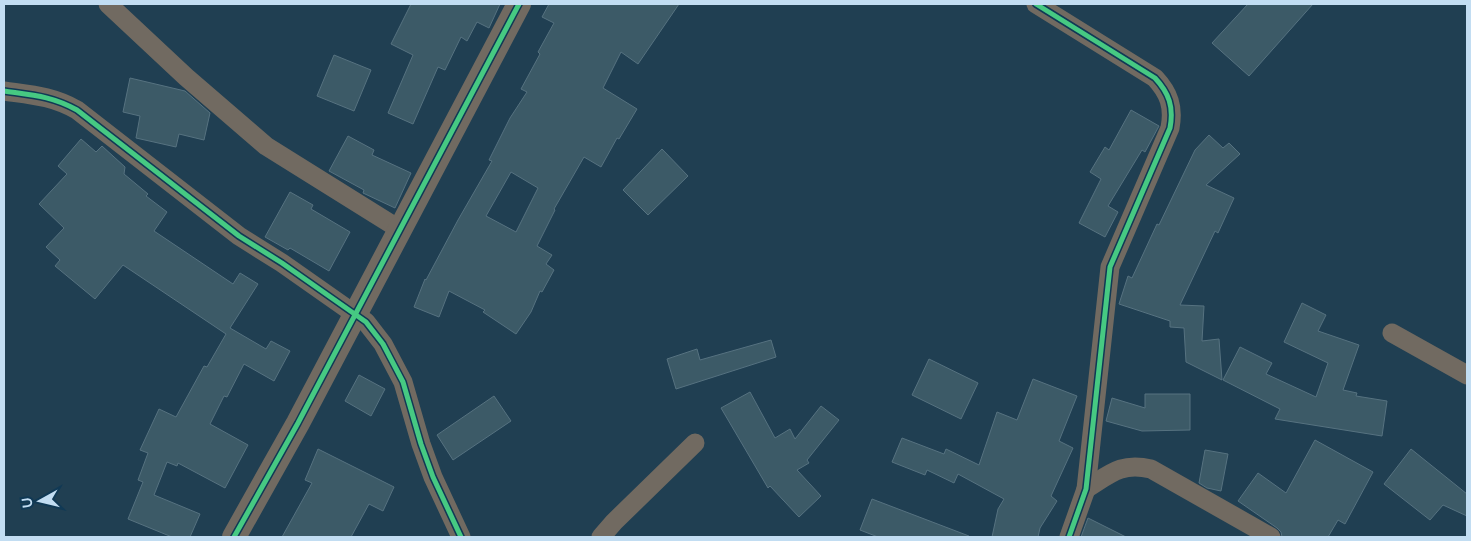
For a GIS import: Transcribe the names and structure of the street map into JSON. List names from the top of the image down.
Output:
{
  "north": "left"
}
